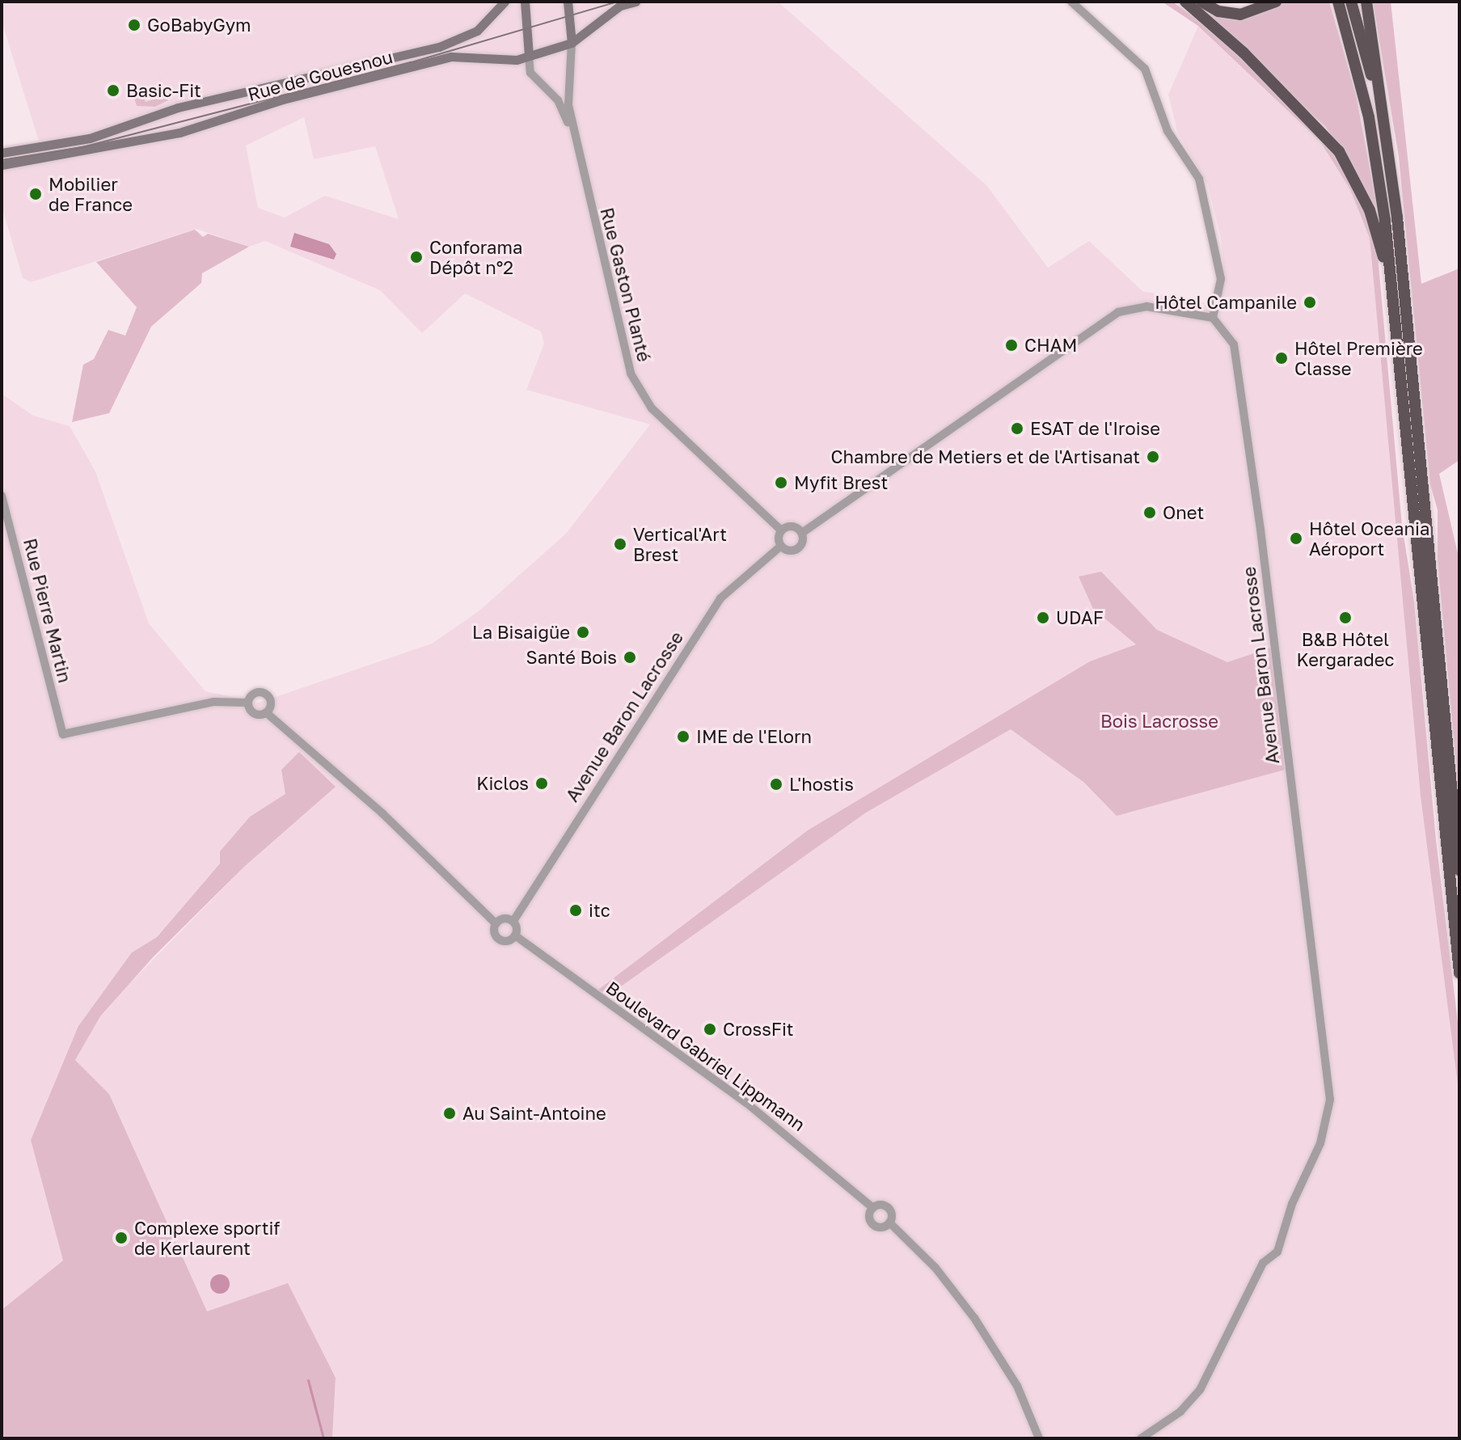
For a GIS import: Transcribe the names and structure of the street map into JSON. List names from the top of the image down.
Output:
{
  "streets": {
    "main road": ["Rue de Gouesnou", "Rue Gaston Planté"],
    "street": ["Rue Pierre Martin", "Avenue Baron Lacrosse", "Boulevard Gabriel Lippmann"]
  },
  "crossings": [
    ["Rue de Gouesnou", "Rue Gaston Planté"],
    ["Rue Gaston Planté", "Avenue Baron Lacrosse"],
    ["Avenue Baron Lacrosse", "Boulevard Gabriel Lippmann"]
  ],
  "parks": ["Bois Lacrosse"],
  "places": [
    "GoBabyGym",
    "Basic-Fit",
    "Mobilier de France",
    "Conforama Dépôt n°2",
    "Hôtel Campanile",
    "CHAM",
    "Hôtel Première Classe",
    "ESAT de l'Iroise",
    "Chambre de Metiers et de l'Artisanat",
    "Myfit Brest",
    "Onet",
    "Hôtel Oceania Aéroport",
    "Vertical'Art Brest",
    "UDAF",
    "B&B Hôtel Kergaradec",
    "La Bisaigüe",
    "Santé Bois",
    "IME de l'Elorn",
    "Kiclos",
    "L'hostis",
    "itc",
    "CrossFit",
    "Au Saint-Antoine",
    "Complexe sportif de Kerlaurent"
  ]
}
